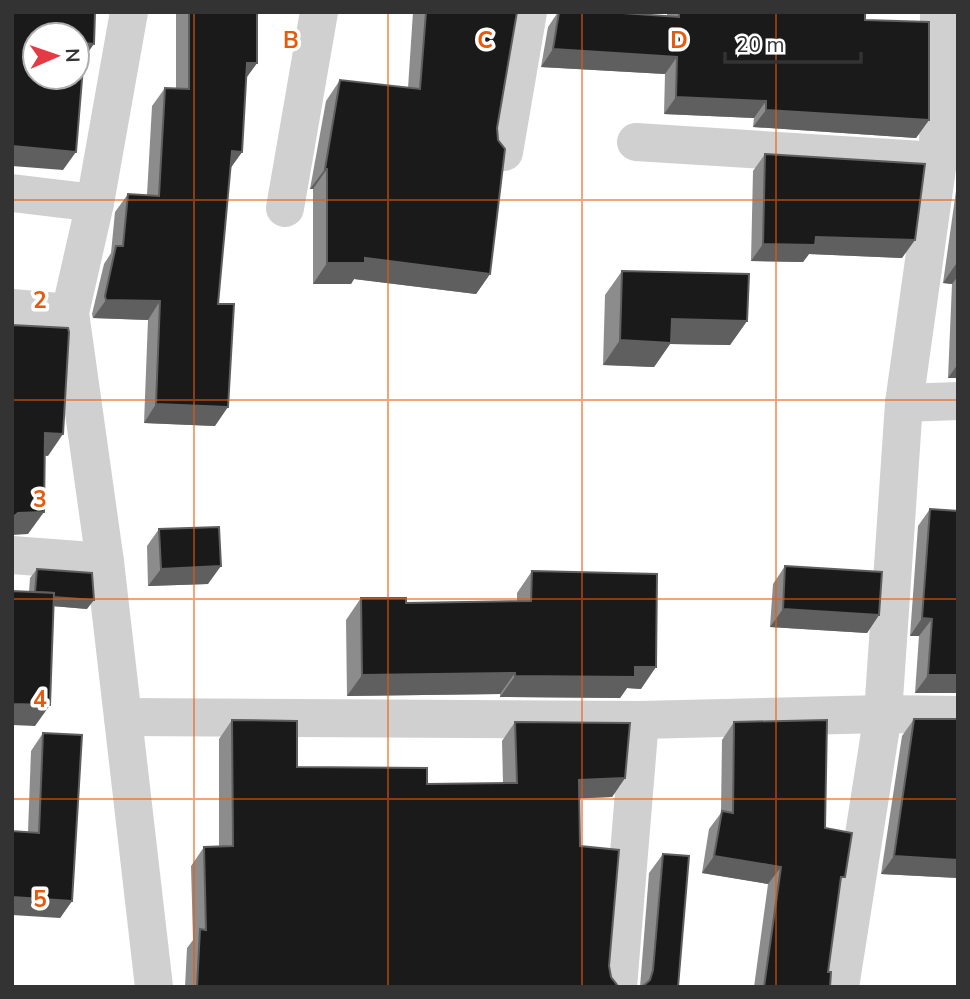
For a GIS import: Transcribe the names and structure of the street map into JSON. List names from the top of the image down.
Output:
{
  "scale_bar": "20 m",
  "north": "right",
  "grid": {
    "columns": ["B", "C", "D"],
    "rows": [
      "2",
      "3",
      "4",
      "5"
    ]
  }
}
